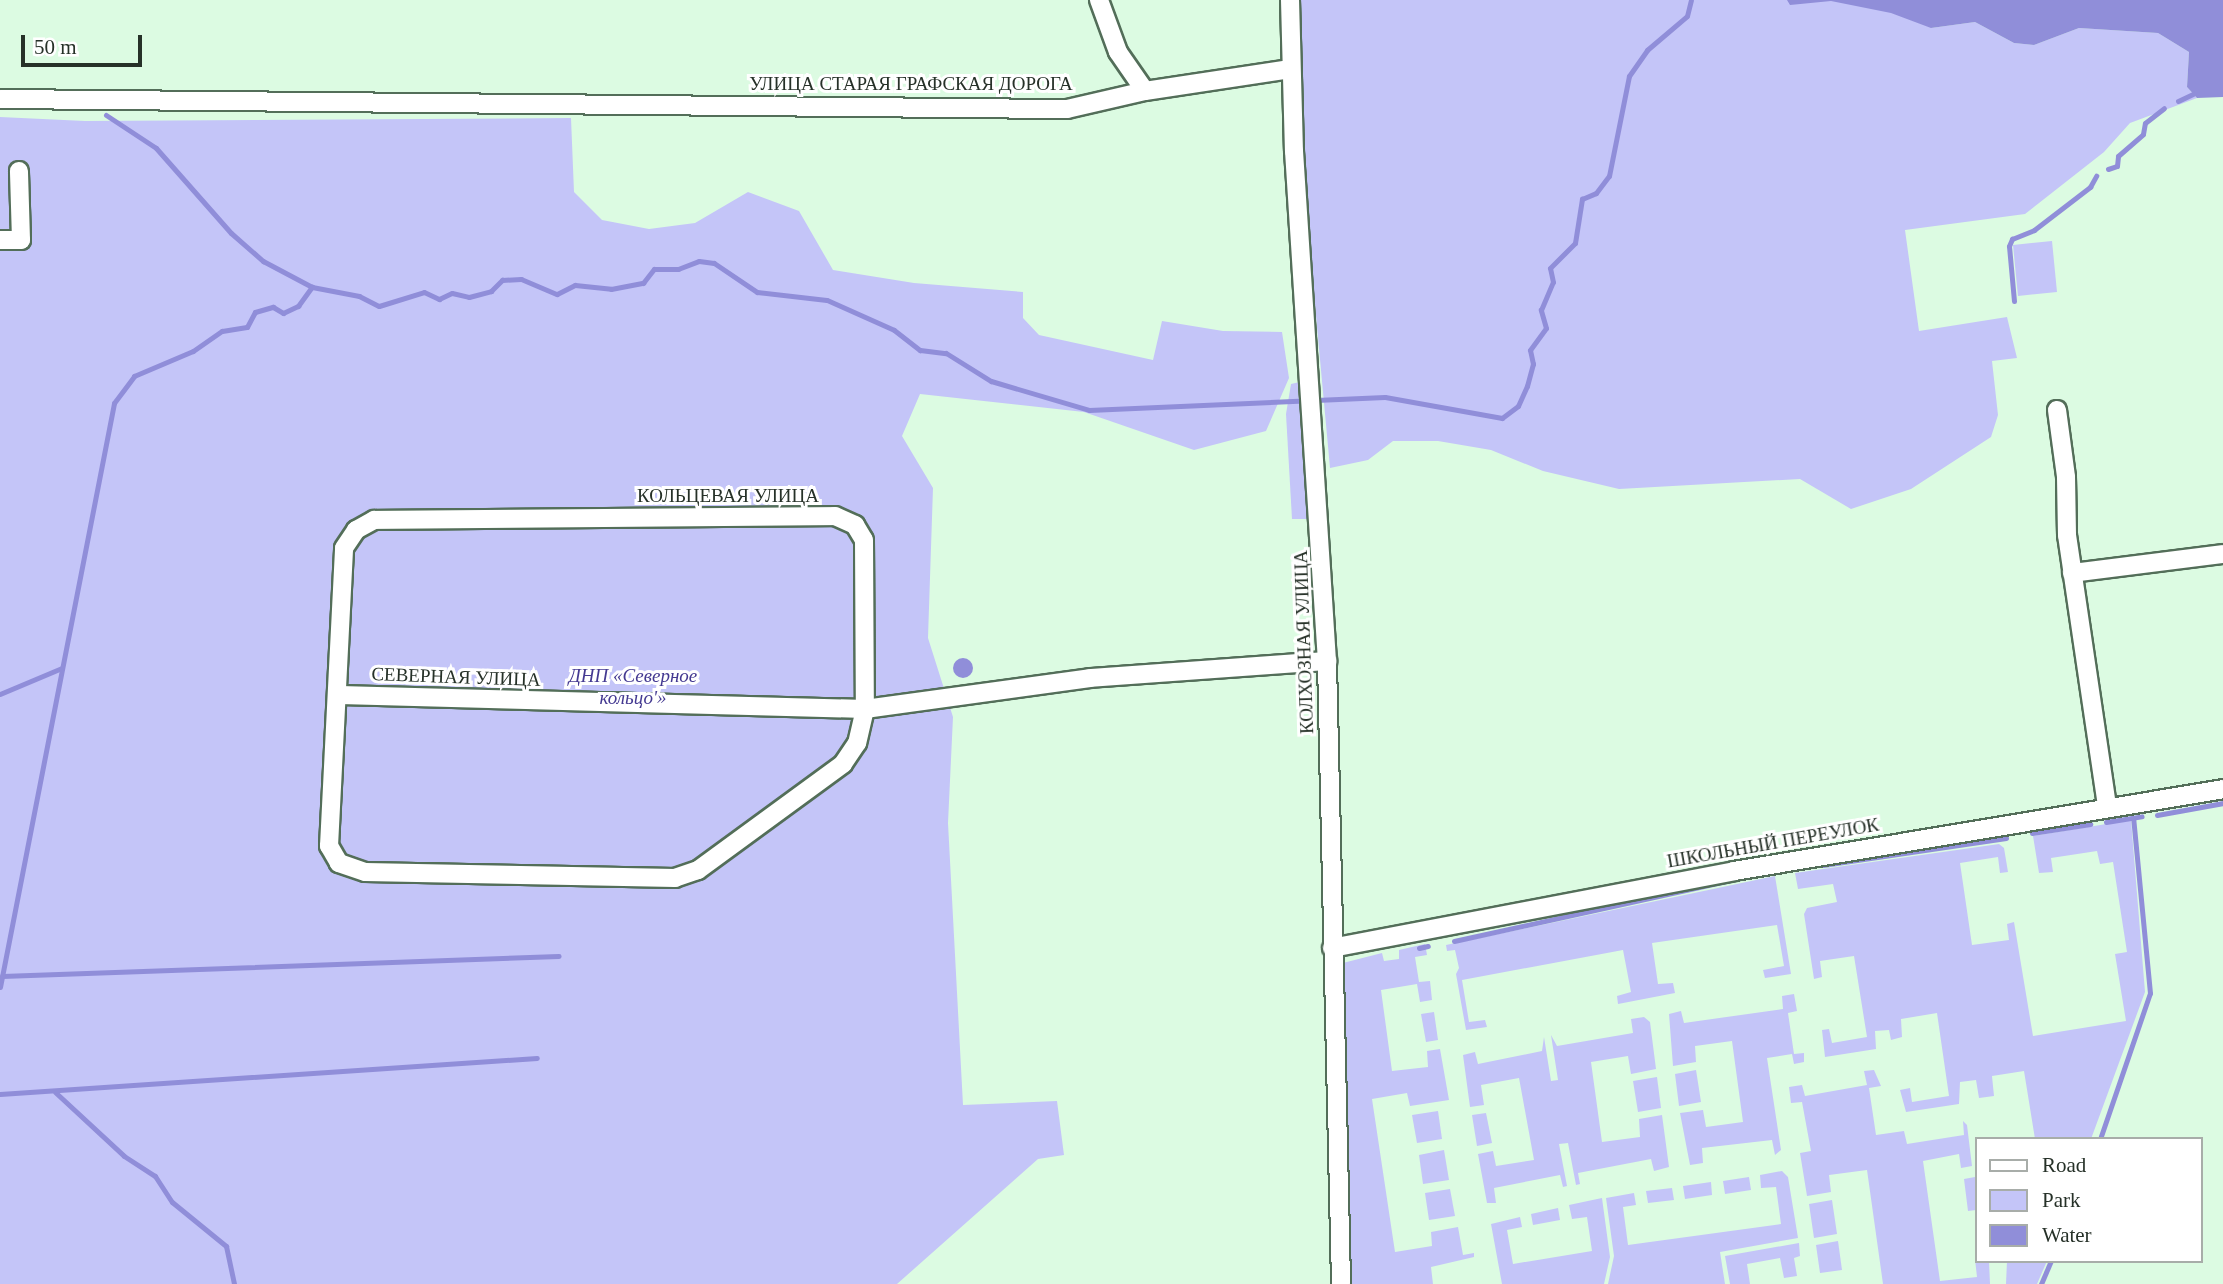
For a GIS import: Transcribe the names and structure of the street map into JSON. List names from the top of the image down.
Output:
{
  "streets": {
    "street": [
      "УЛИЦА СТАРАЯ ГРАФСКАЯ ДОРОГА",
      "КОЛЬЦЕВАЯ УЛИЦА",
      "КОЛХОЗНАЯ УЛИЦА",
      "СЕВЕРНАЯ УЛИЦА",
      "ШКОЛЬНЫЙ ПЕРЕУЛОК"
    ]
  },
  "crossings": [
    ["УЛИЦА СТАРАЯ ГРАФСКАЯ ДОРОГА", "КОЛХОЗНАЯ УЛИЦА"],
    ["КОЛЬЦЕВАЯ УЛИЦА", "СЕВЕРНАЯ УЛИЦА"],
    ["КОЛХОЗНАЯ УЛИЦА", "СЕВЕРНАЯ УЛИЦА"],
    ["КОЛХОЗНАЯ УЛИЦА", "ШКОЛЬНЫЙ ПЕРЕУЛОК"]
  ],
  "parks": ["ДНП «Северное кольцо'»"],
  "legend": ["Road", "Park", "Water"],
  "scale_bar": "50 m"
}
